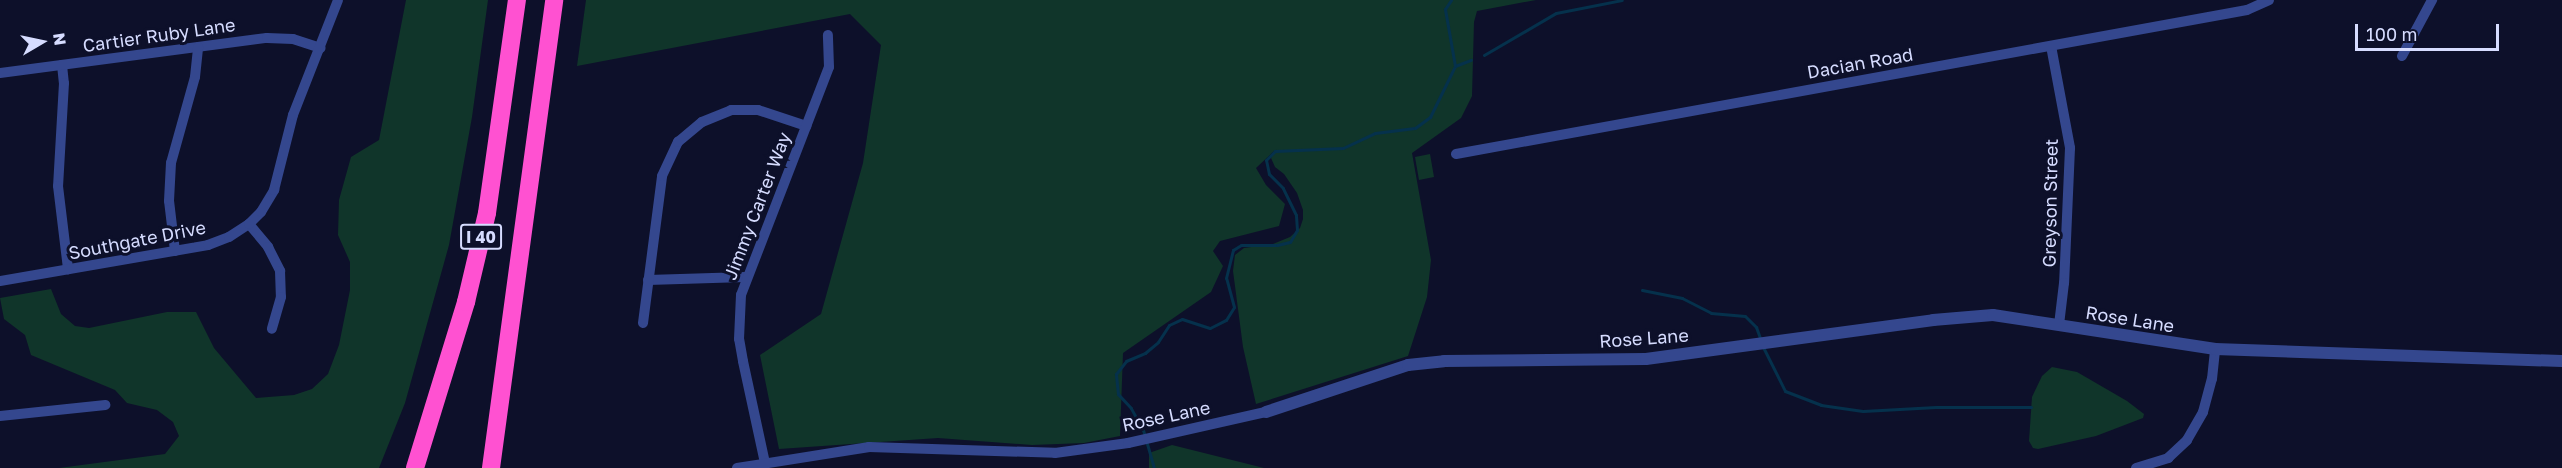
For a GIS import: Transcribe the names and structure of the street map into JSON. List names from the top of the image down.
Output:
{
  "streets": {
    "highway": ["I 40"],
    "street": [
      "Cartier Ruby Lane",
      "Dacian Road",
      "Greyson Street",
      "Jimmy Carter Way",
      "Southgate Drive",
      "Rose Lane"
    ]
  },
  "crossings": [
    ["Cartier Ruby Lane", "Southgate Drive"],
    ["Dacian Road", "Greyson Street"],
    ["Greyson Street", "Rose Lane"],
    ["Jimmy Carter Way", "Rose Lane"]
  ],
  "scale_bar": "100 m",
  "north": "right"
}
